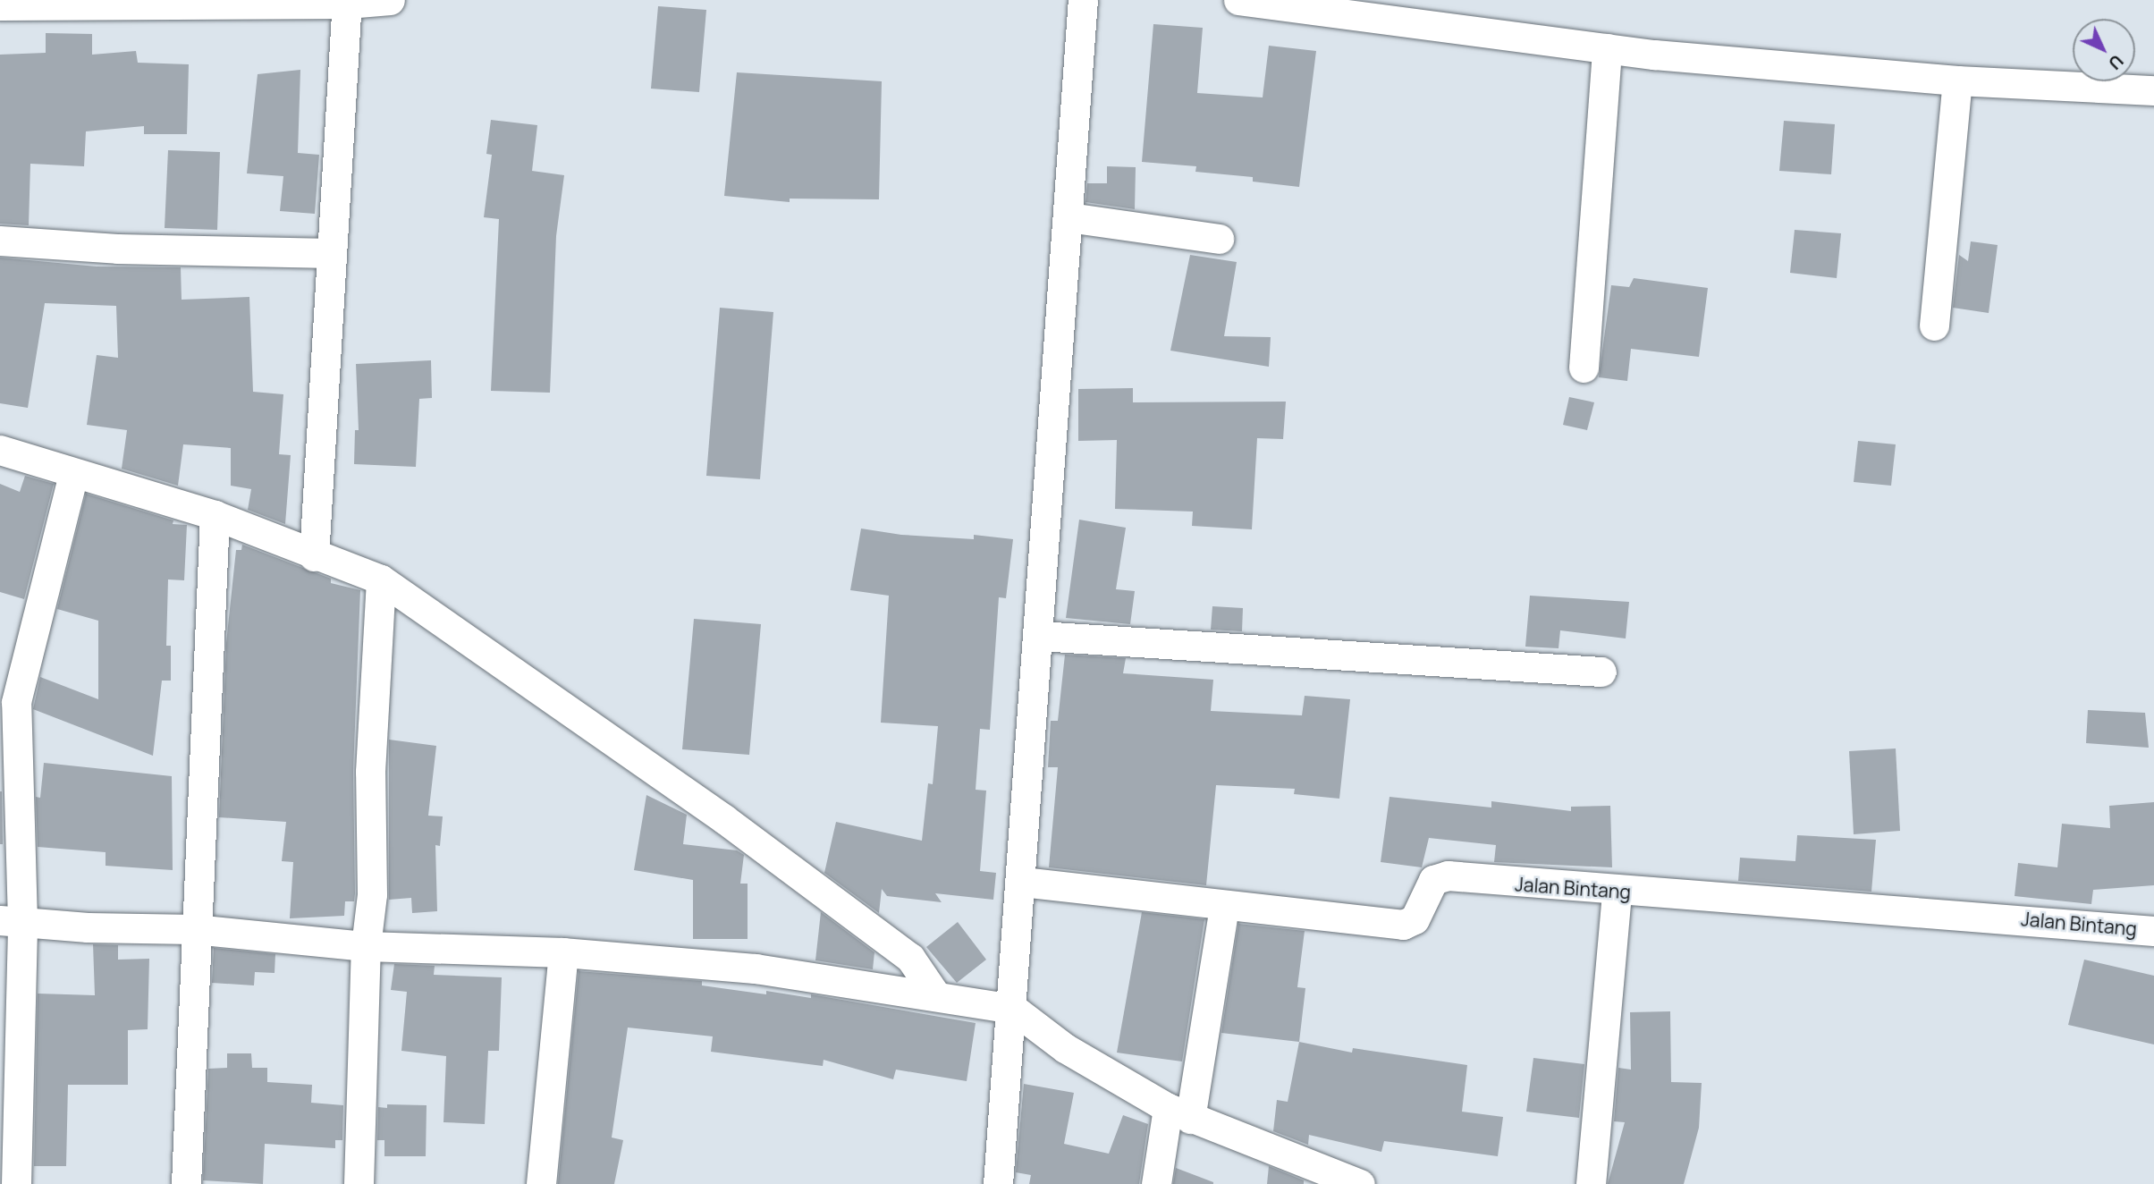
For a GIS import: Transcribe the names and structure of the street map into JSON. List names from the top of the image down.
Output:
{
  "streets": {
    "street": ["Jalan Bintang"]
  },
  "north": "bottom right"
}
